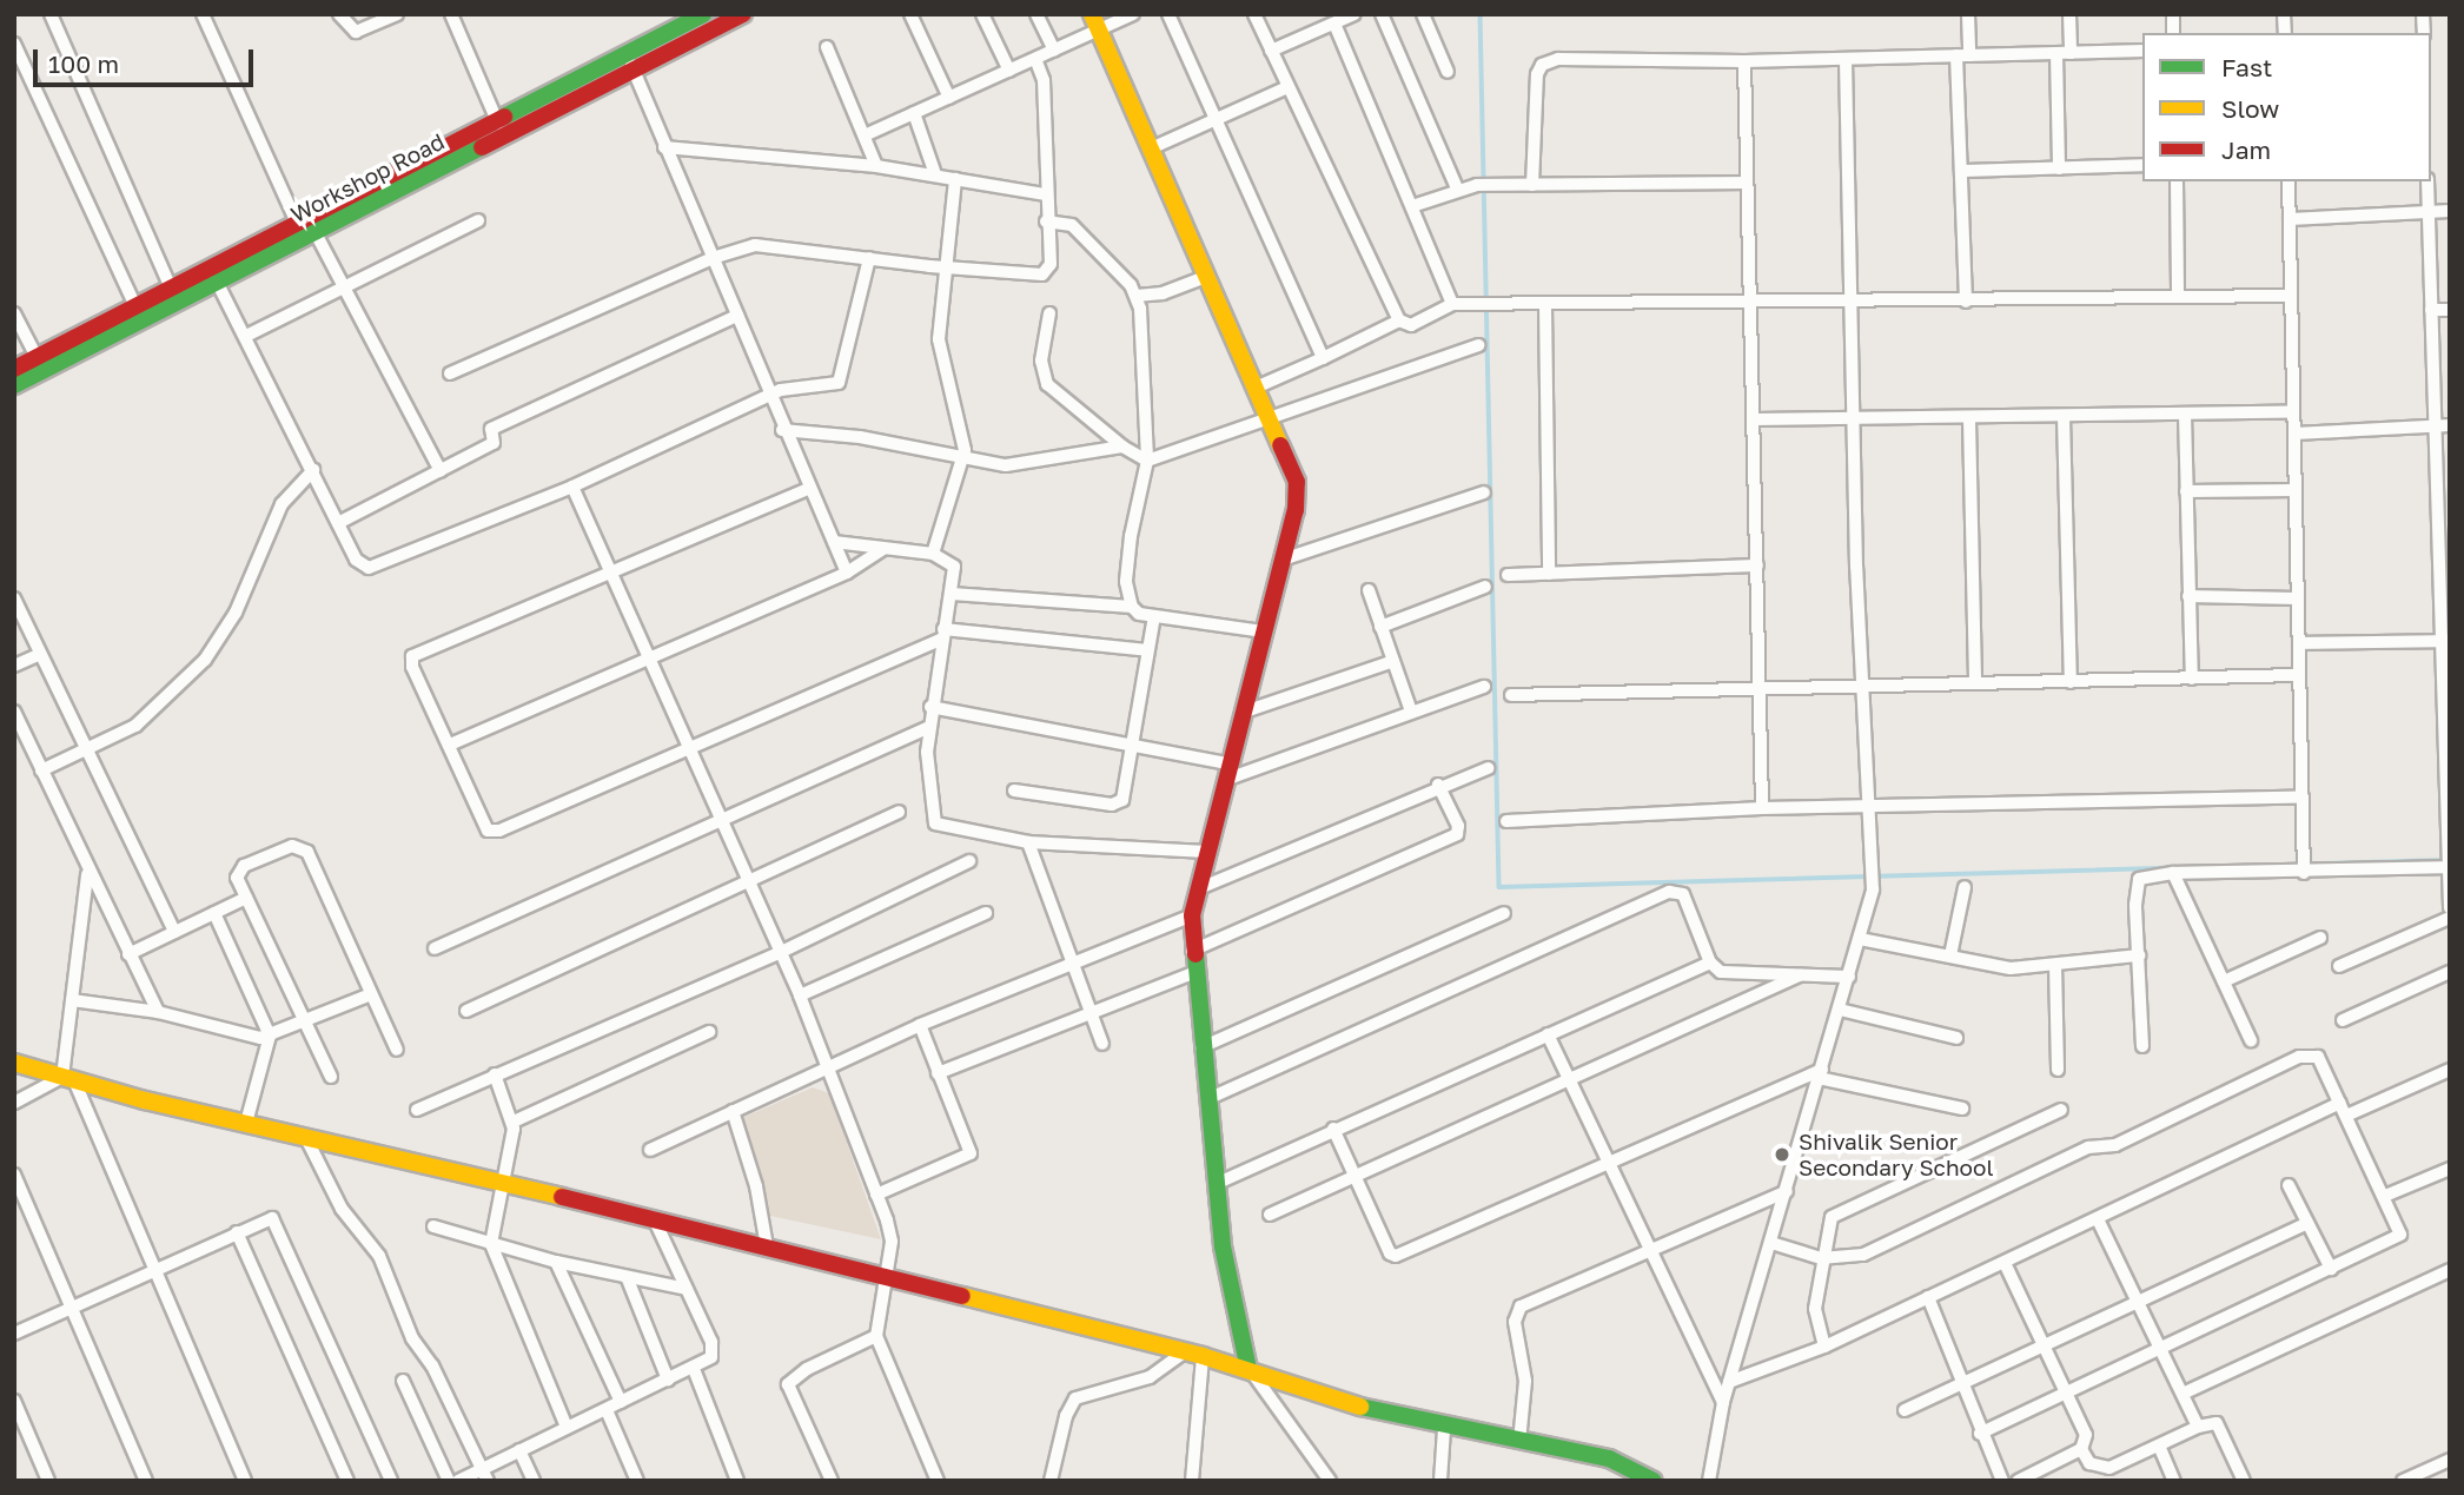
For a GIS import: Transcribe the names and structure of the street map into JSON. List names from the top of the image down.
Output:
{
  "streets": {
    "main road": ["Workshop Road"]
  },
  "places": ["Shivalik Senior Secondary School"],
  "legend": ["Fast", "Slow", "Jam"],
  "scale_bar": "100 m"
}
